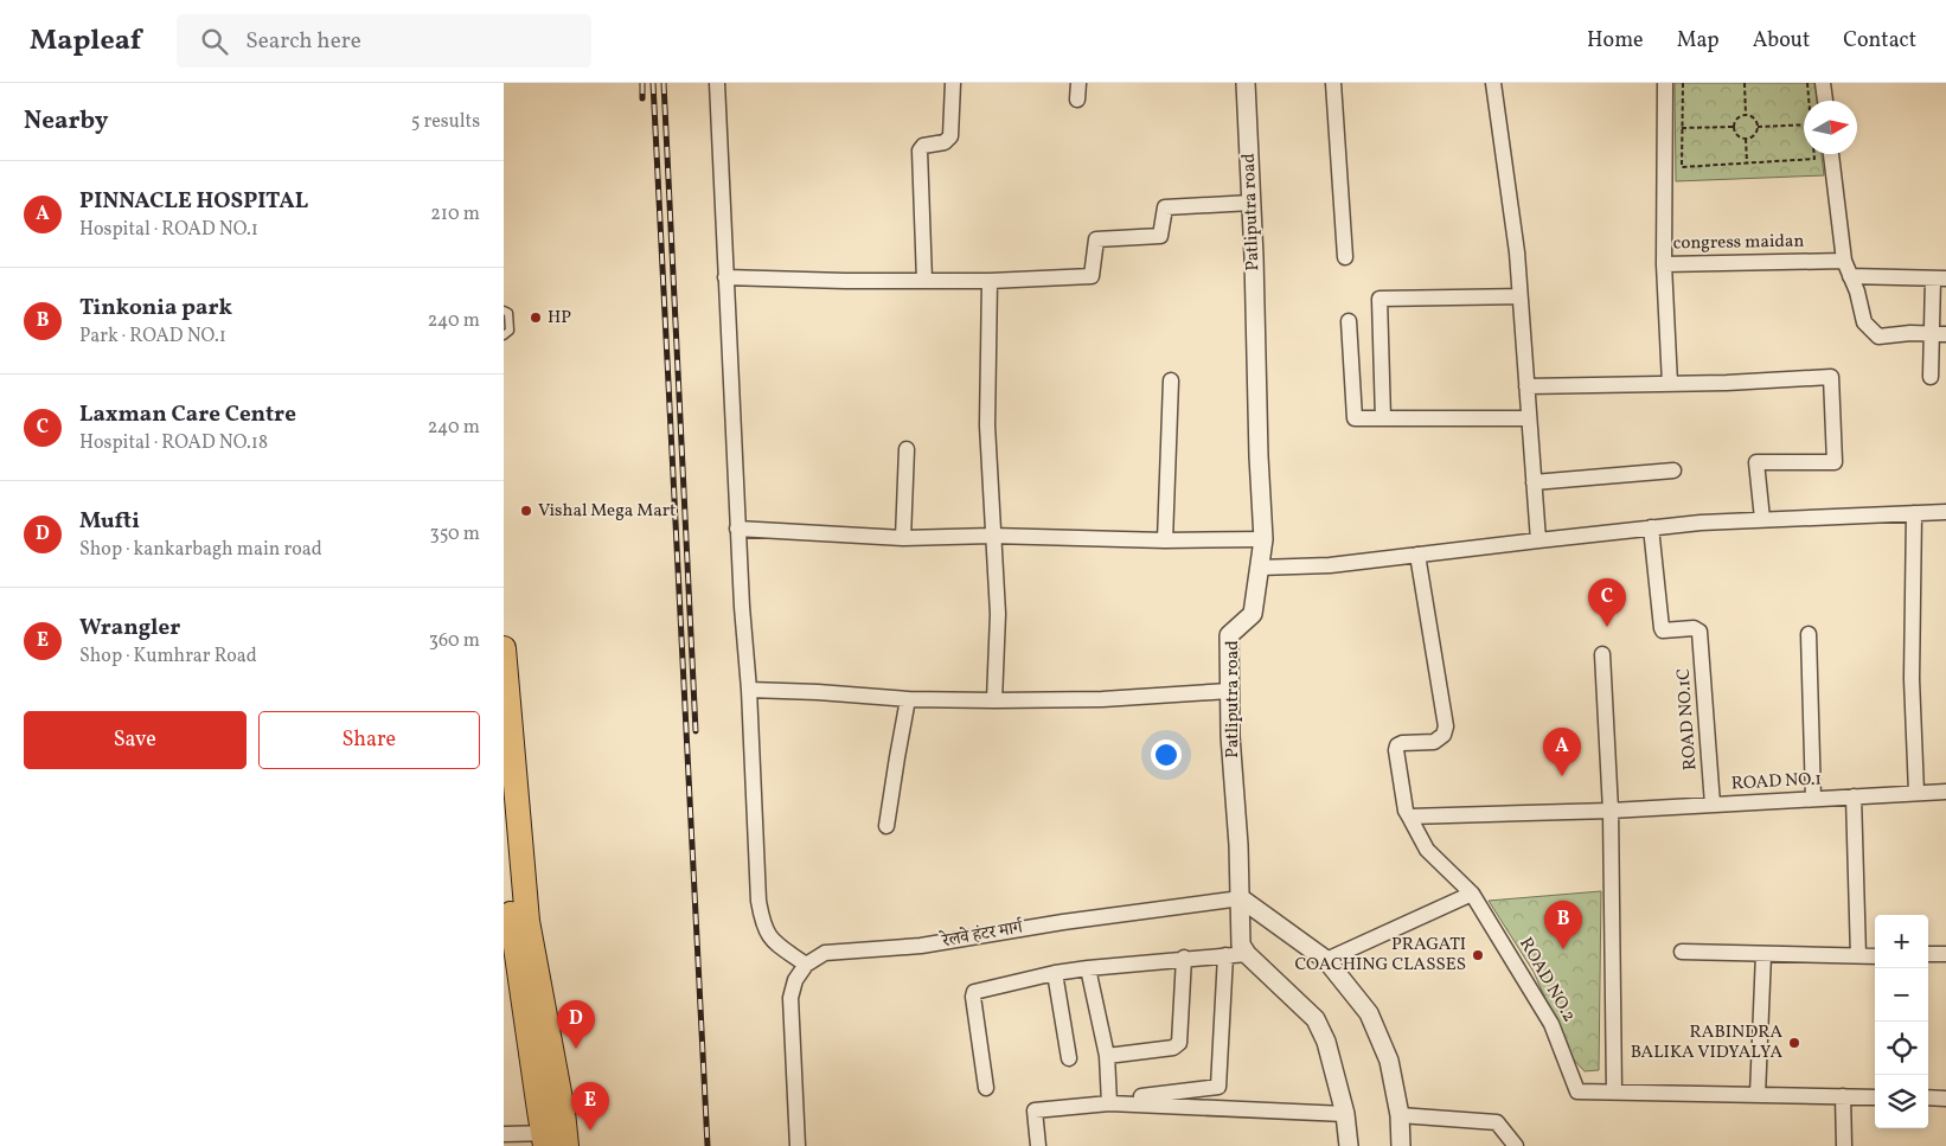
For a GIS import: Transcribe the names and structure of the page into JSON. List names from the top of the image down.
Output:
{
  "streets": {
    "street": [
      "Patliputra road",
      "congress maidan",
      "ROAD NO.1C",
      "ROAD NO.1",
      "रेलवे हंटर मार्ग",
      "ROAD NO.2"
    ]
  },
  "crossings": [
    ["Patliputra road", "रेलवे हंटर मार्ग"],
    ["ROAD NO.1C", "ROAD NO.1"]
  ],
  "places": [
    "HP",
    "Vishal Mega Mart",
    "PRAGATI COACHING CLASSES",
    "RABINDRA BALIKA VIDYALYA"
  ],
  "north": "right",
  "page": {
    "header": "Mapleaf",
    "search": "Search here",
    "nav": [
      "Home",
      "Map",
      "About",
      "Contact"
    ],
    "heading": ["Nearby", "5 results"],
    "list": [
      {
        "mark": "A",
        "name": "PINNACLE HOSPITAL",
        "note": "Hospital · ROAD NO.1",
        "value": "210 m"
      },
      {
        "mark": "B",
        "name": "Tinkonia park",
        "note": "Park · ROAD NO.1",
        "value": "240 m"
      },
      {
        "mark": "C",
        "name": "Laxman Care Centre",
        "note": "Hospital · ROAD NO.18",
        "value": "240 m"
      },
      {
        "mark": "D",
        "name": "Mufti",
        "note": "Shop · kankarbagh main road",
        "value": "350 m"
      },
      {
        "mark": "E",
        "name": "Wrangler",
        "note": "Shop · Kumhrar Road",
        "value": "360 m"
      }
    ],
    "pins": [
      "C",
      "A",
      "B",
      "D",
      "E"
    ],
    "buttons": ["Save", "Share"],
    "map_buttons": ["+", "−"]
  }
}
